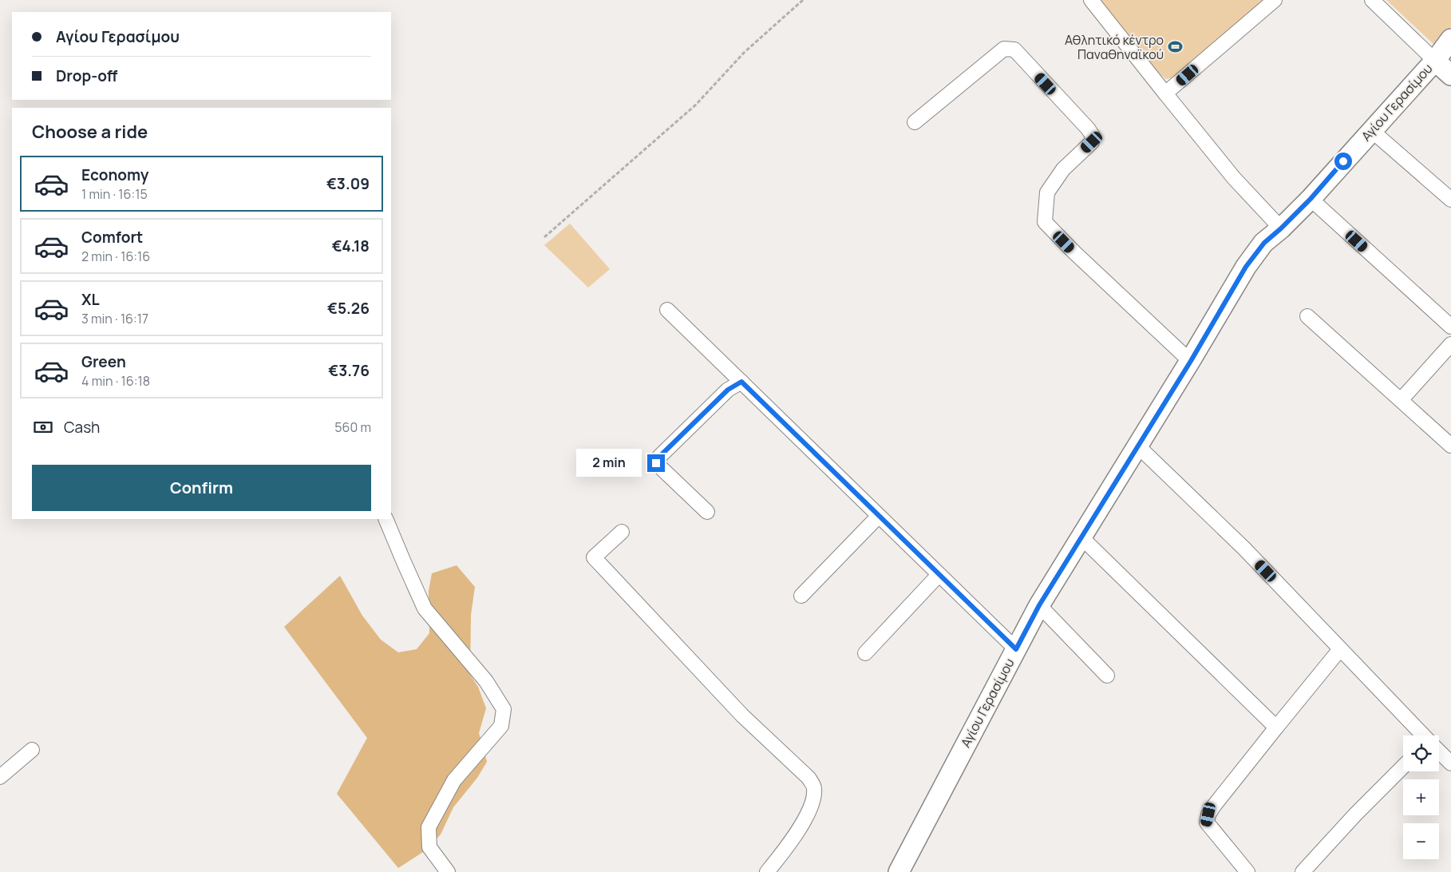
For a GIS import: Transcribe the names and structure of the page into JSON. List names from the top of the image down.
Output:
{
  "streets": {
    "street": ["Αγίου Γερασίμου"]
  },
  "places": {
    "sports": ["Αθλητικό κέντρο Παναθηναϊκού"]
  },
  "page": {
    "banner": ["Αγίου Γερασίμου", "Drop-off"],
    "heading": "Choose a ride",
    "list": [
      {
        "name": "Economy",
        "note": "1 min · 16:15",
        "value": "€3.09"
      },
      {
        "name": "Comfort",
        "note": "2 min · 16:16",
        "value": "€4.18"
      },
      {
        "name": "XL",
        "note": "3 min · 16:17",
        "value": "€5.26"
      },
      {
        "name": "Green",
        "note": "4 min · 16:18",
        "value": "€3.76"
      }
    ],
    "pay": ["Cash", "560 m"],
    "bubble": "2 min",
    "buttons": "Confirm",
    "map_buttons": ["+", "−"]
  }
}
